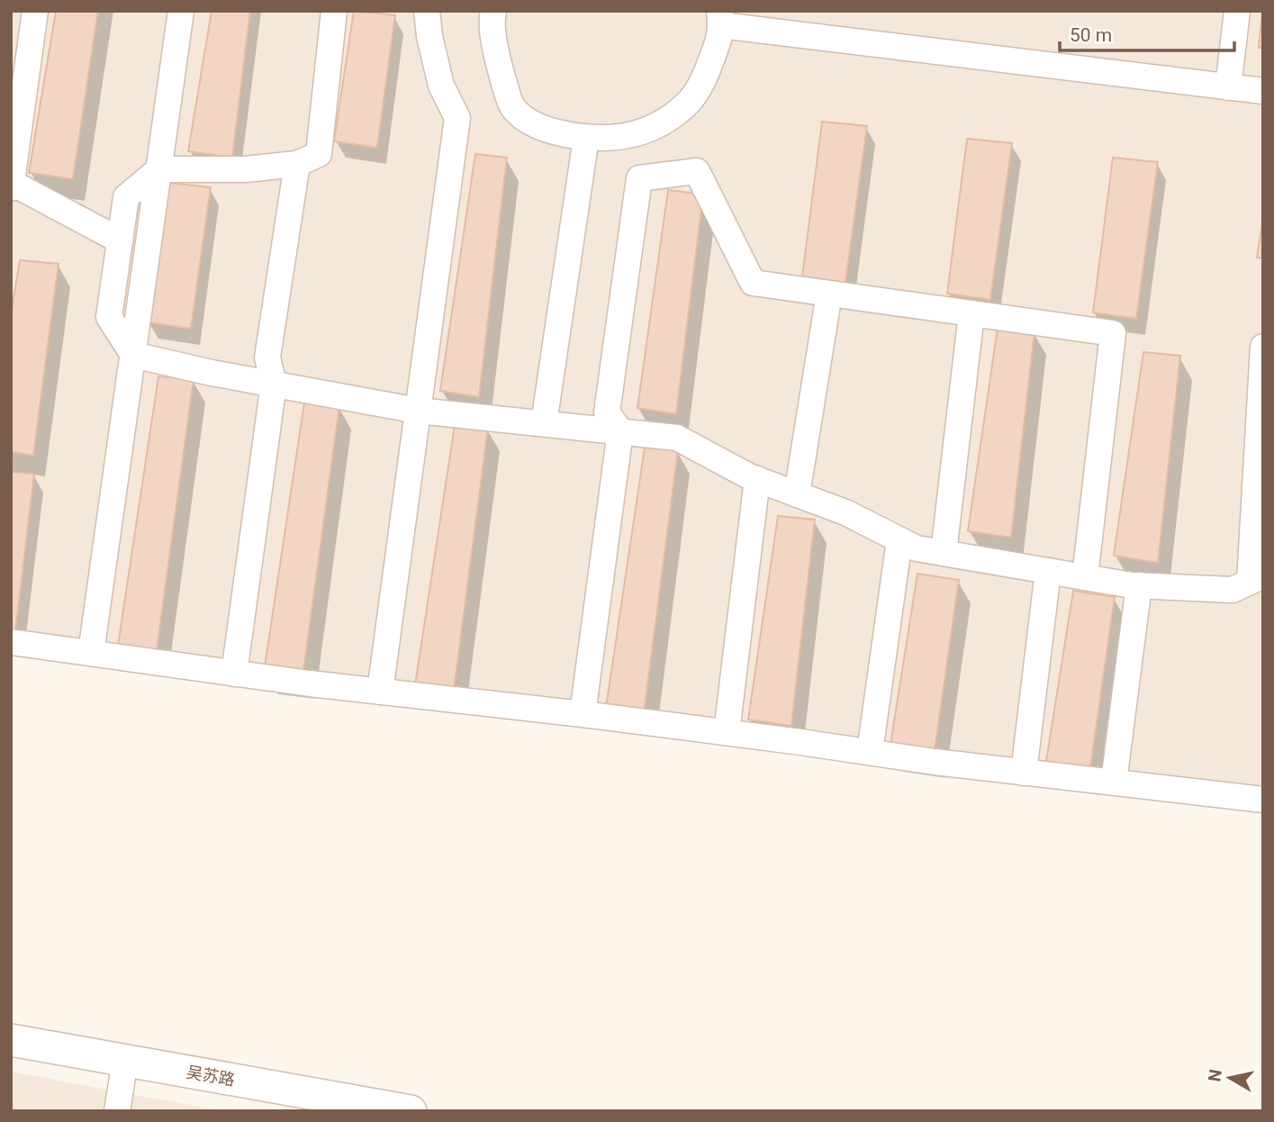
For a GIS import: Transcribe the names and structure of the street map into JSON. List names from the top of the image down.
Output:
{
  "streets": {
    "street": ["吴苏路"]
  },
  "scale_bar": "50 m",
  "north": "left"
}
